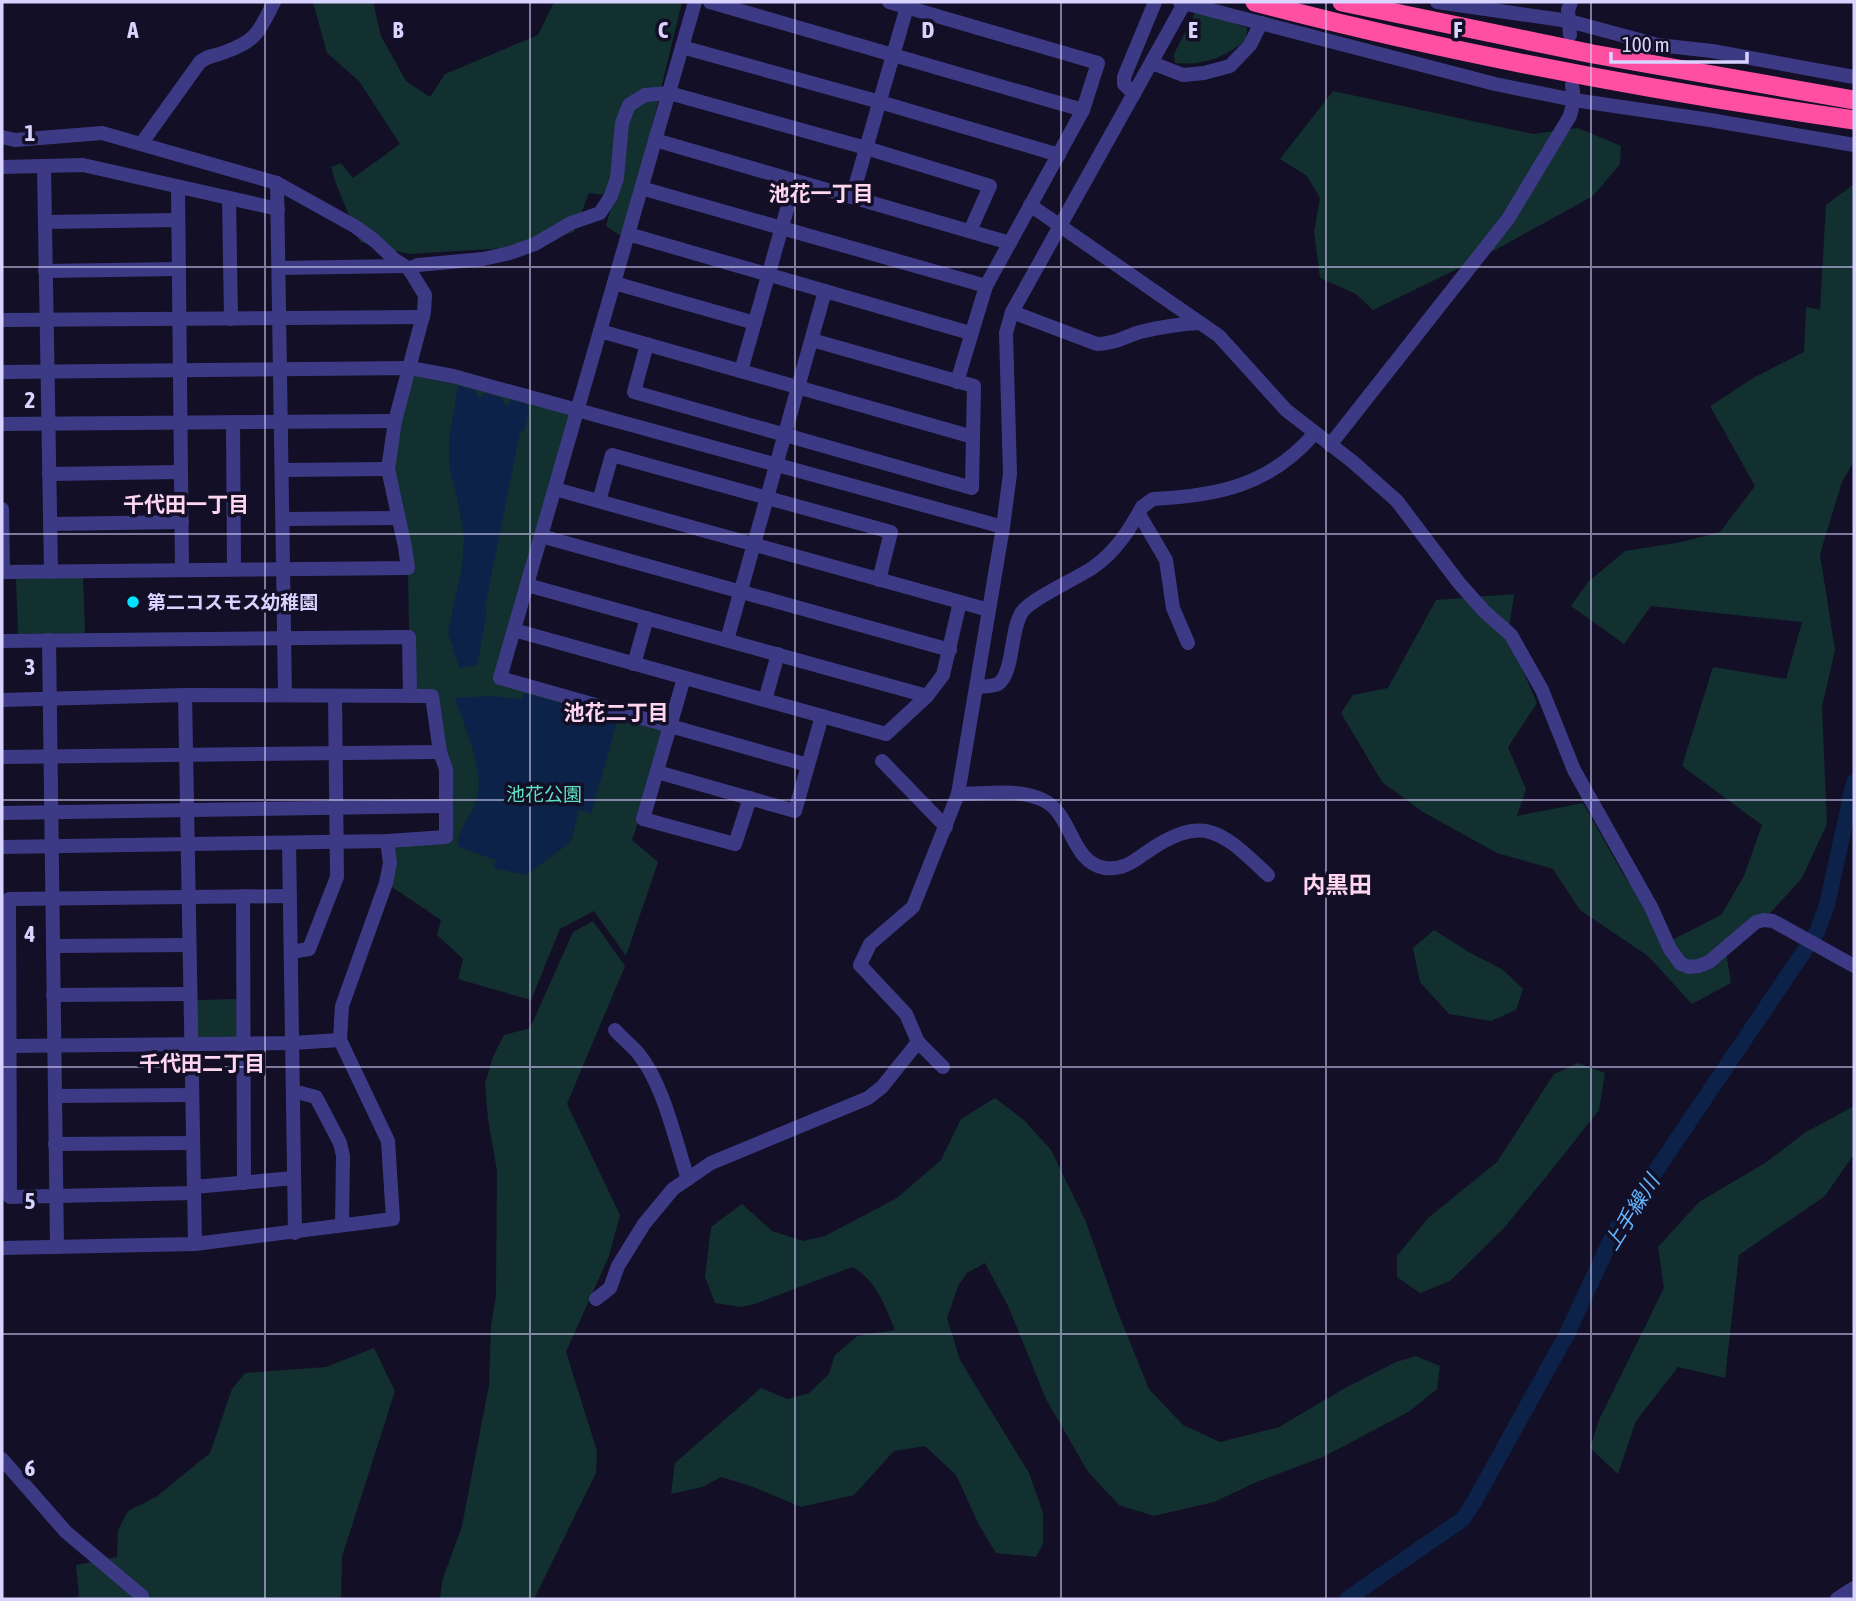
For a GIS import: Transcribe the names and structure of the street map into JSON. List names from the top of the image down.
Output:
{
  "districts": [
    "池花一丁目",
    "千代田一丁目",
    "池花二丁目",
    "内黒田",
    "千代田二丁目"
  ],
  "water": ["上手繰川"],
  "parks": ["池花公園"],
  "places": ["第二コスモス幼稚園"],
  "scale_bar": "100 m",
  "grid": {
    "columns": [
      "A",
      "B",
      "C",
      "D",
      "E",
      "F"
    ],
    "rows": [
      "1",
      "2",
      "3",
      "4",
      "5",
      "6"
    ]
  }
}
